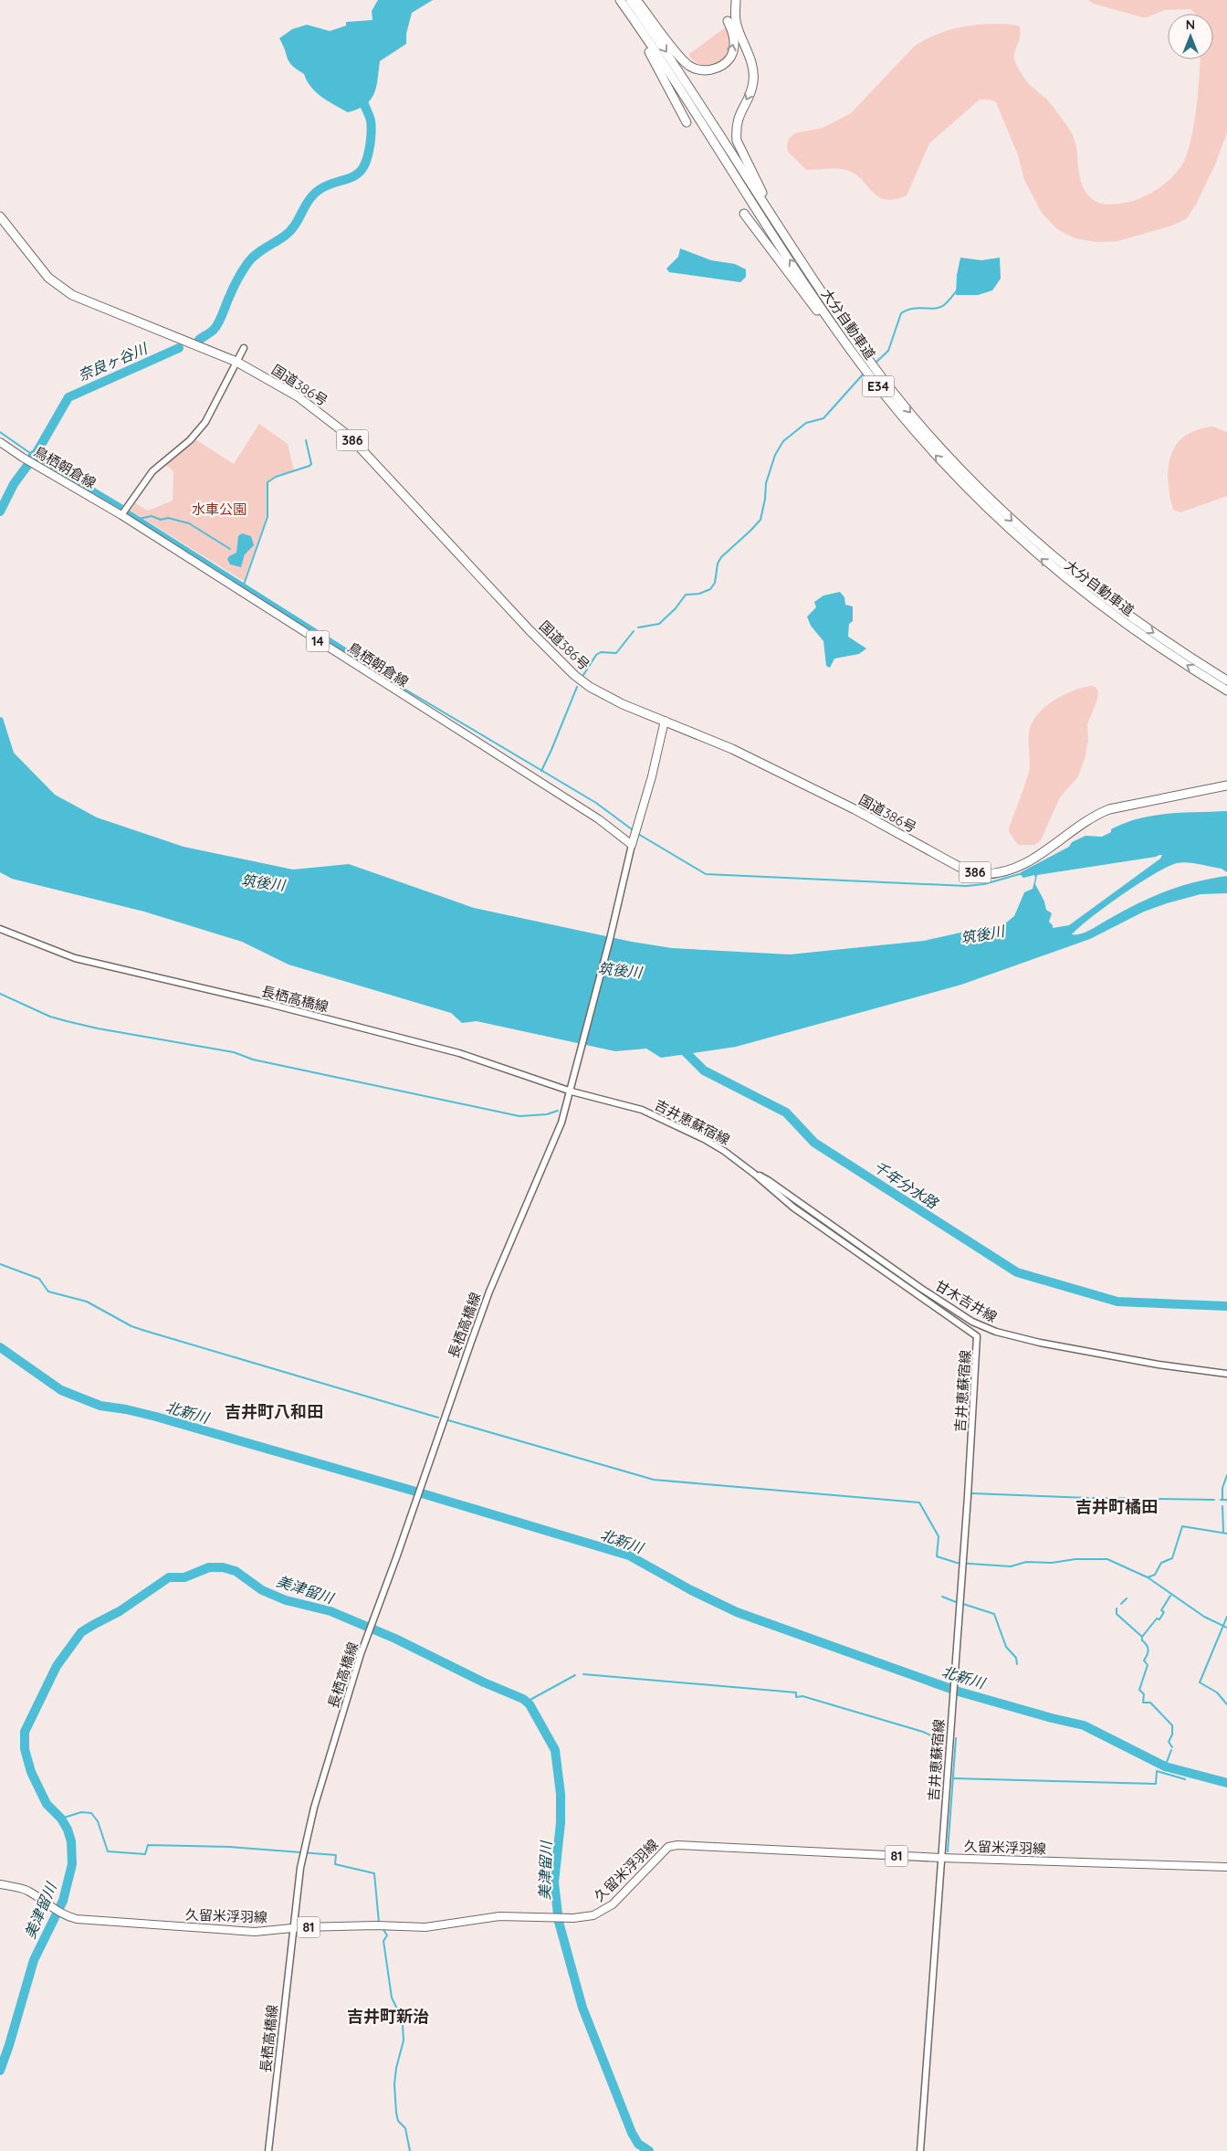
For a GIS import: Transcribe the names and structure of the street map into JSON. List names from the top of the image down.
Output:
{
  "streets": {
    "highway": [
      "大分自動車道",
      "国道386号",
      "E34",
      "386"
    ],
    "main road": [
      "鳥栖朝倉線",
      "14",
      "長栖高橋線",
      "吉井恵蘇宿線",
      "甘木吉井線",
      "久留米浮羽線",
      "81"
    ]
  },
  "crossings": [
    ["長栖高橋線", "吉井恵蘇宿線"],
    ["長栖高橋線", "久留米浮羽線"],
    ["吉井恵蘇宿線", "甘木吉井線"],
    ["吉井恵蘇宿線", "久留米浮羽線"]
  ],
  "districts": ["吉井町八和田", "吉井町橘田", "吉井町新治"],
  "water": [
    "奈良ヶ谷川",
    "筑後川",
    "千年分水路",
    "北新川",
    "美津留川"
  ],
  "parks": ["水車公園"],
  "north": "top"
}
